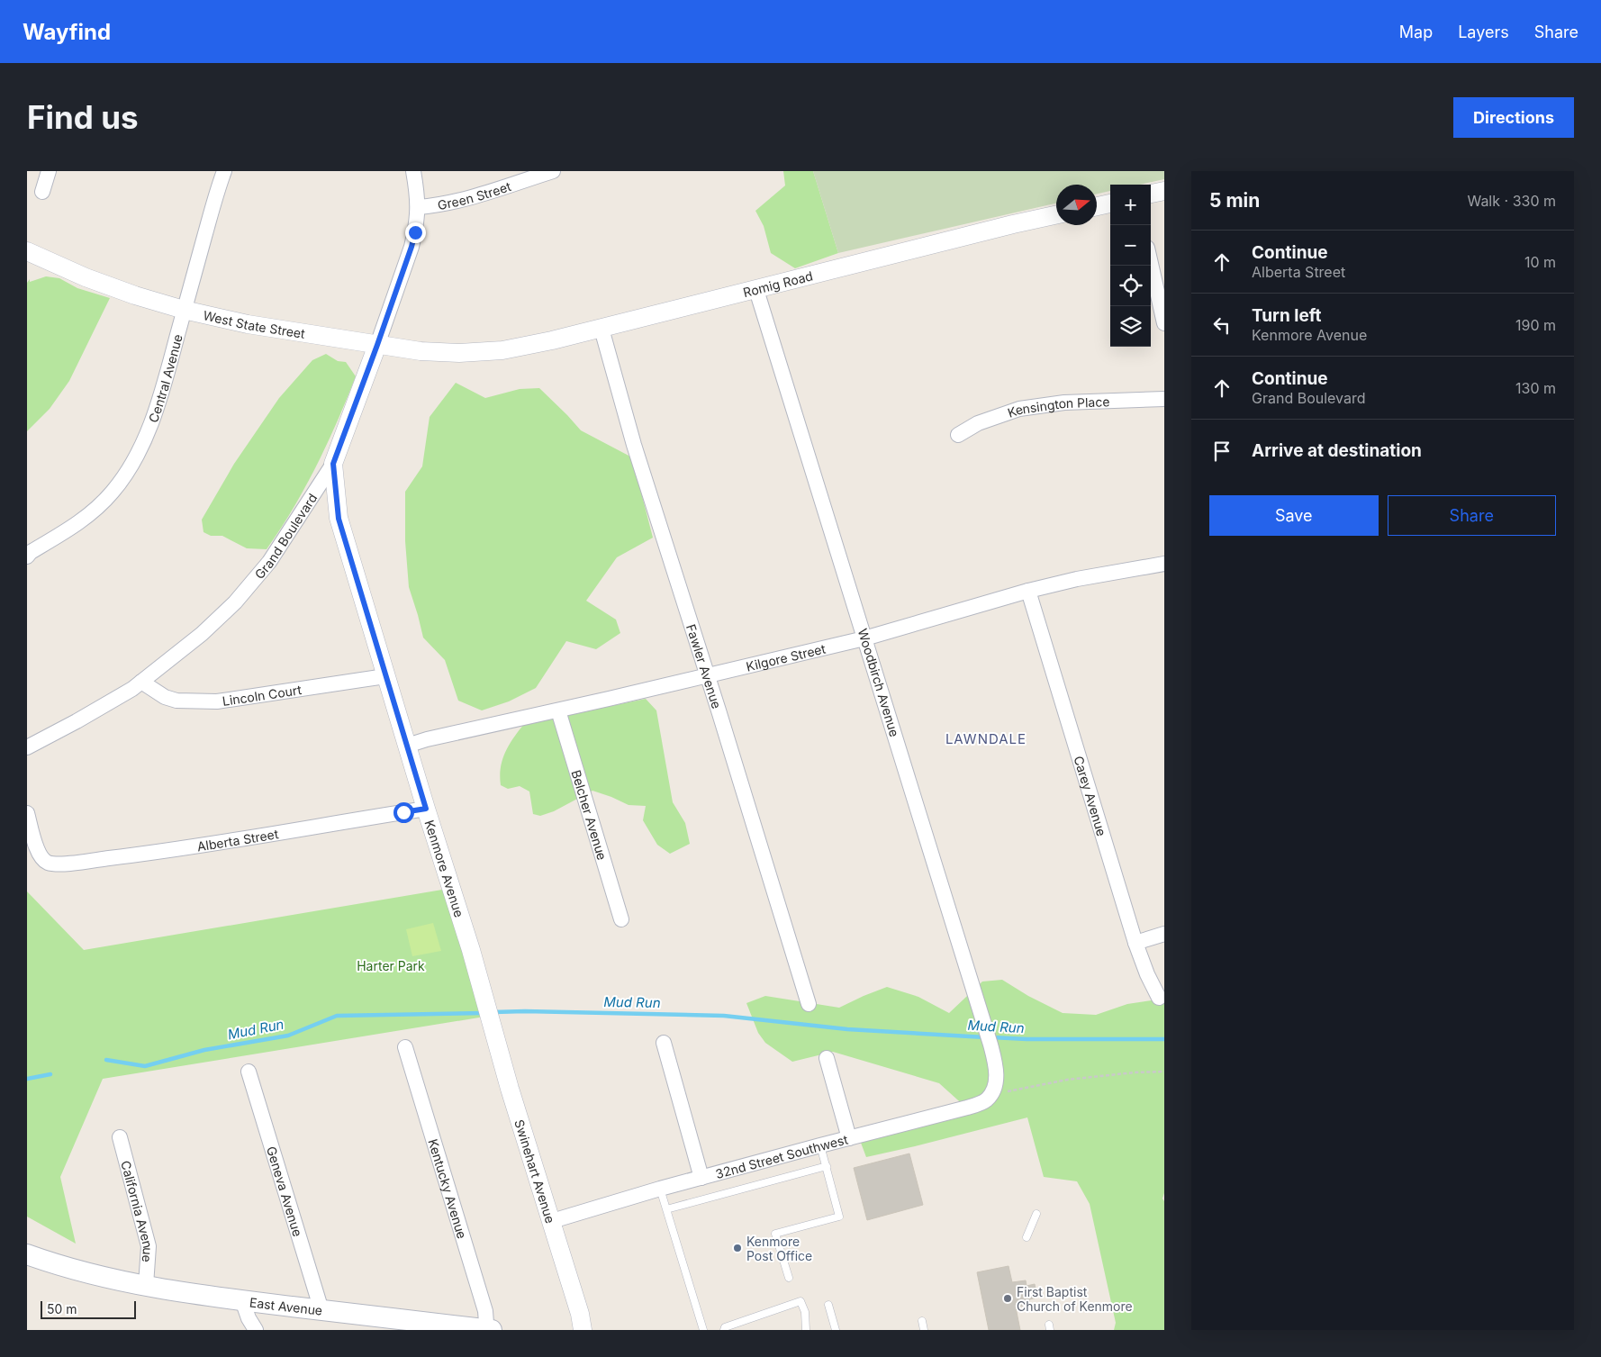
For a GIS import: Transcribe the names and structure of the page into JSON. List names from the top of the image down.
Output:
{
  "streets": {
    "main road": ["East Avenue"],
    "street": [
      "Green Street",
      "Romig Road",
      "West State Street",
      "Central Avenue",
      "Kensington Place",
      "Grand Boulevard",
      "Kilgore Street",
      "Fawler Avenue",
      "Woodbirch Avenue",
      "Lincoln Court",
      "Carey Avenue",
      "Belcher Avenue",
      "Alberta Street",
      "Kenmore Avenue",
      "32nd Street Southwest",
      "Swinehart Avenue",
      "Kentucky Avenue",
      "Geneva Avenue",
      "California Avenue"
    ]
  },
  "crossings": [
    ["Green Street", "Grand Boulevard"],
    ["Romig Road", "West State Street"],
    ["Romig Road", "Fawler Avenue"],
    ["Romig Road", "Woodbirch Avenue"],
    ["West State Street", "Central Avenue"],
    ["West State Street", "Grand Boulevard"],
    ["Grand Boulevard", "Lincoln Court"],
    ["Grand Boulevard", "Kenmore Avenue"],
    ["Kilgore Street", "Fawler Avenue"],
    ["Kilgore Street", "Woodbirch Avenue"],
    ["Kilgore Street", "Carey Avenue"],
    ["Kilgore Street", "Belcher Avenue"],
    ["Kilgore Street", "Kenmore Avenue"],
    ["Woodbirch Avenue", "32nd Street Southwest"],
    ["Lincoln Court", "Kenmore Avenue"],
    ["Alberta Street", "Kenmore Avenue"],
    ["Kenmore Avenue", "Swinehart Avenue"],
    ["32nd Street Southwest", "Swinehart Avenue"],
    ["Kentucky Avenue", "East Avenue"],
    ["Geneva Avenue", "East Avenue"],
    ["California Avenue", "East Avenue"]
  ],
  "districts": ["LAWNDALE"],
  "water": ["Mud Run"],
  "parks": ["Harter Park"],
  "places": ["Kenmore Post Office", "First Baptist Church of Kenmore"],
  "scale_bar": "50 m",
  "north": "right",
  "page": {
    "header": "Wayfind",
    "nav": ["Map", "Layers", "Share"],
    "buttons": [
      "Directions",
      ["Save", "Share"]
    ],
    "title": "Find us",
    "heading": ["5 min", "Walk · 330 m"],
    "map_buttons": ["+", "−"],
    "list": [
      ["Continue", "Alberta Street", "10 m"],
      ["Turn left", "Kenmore Avenue", "190 m"],
      ["Continue", "Grand Boulevard", "130 m"],
      "Arrive at destination"
    ],
    "scale": "50 m"
  }
}
